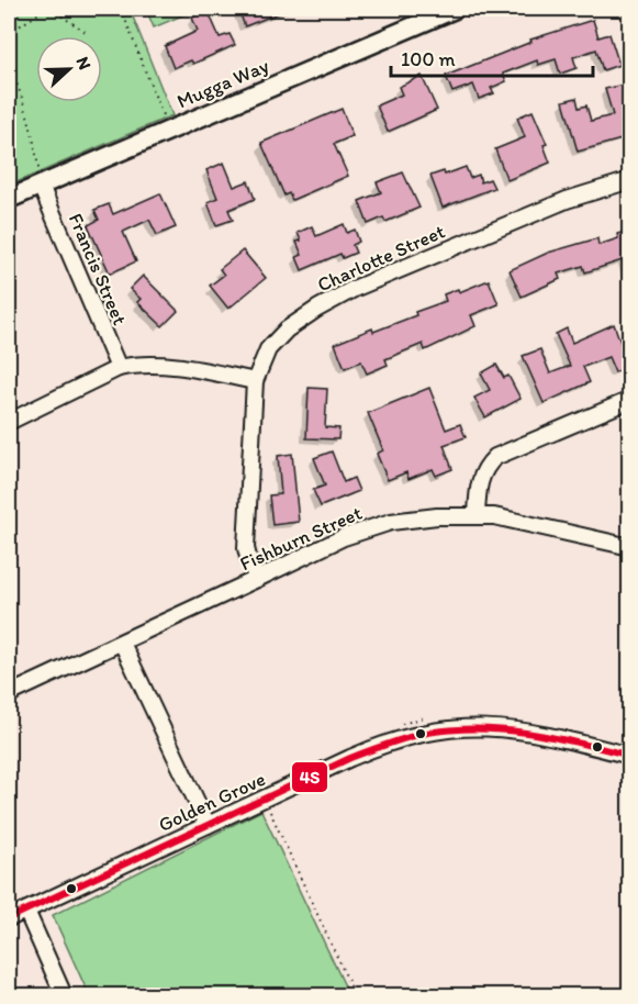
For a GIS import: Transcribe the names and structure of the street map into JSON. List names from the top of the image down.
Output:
{
  "streets": {
    "main road": ["Mugga Way"],
    "street": [
      "Charlotte Street",
      "Francis Street",
      "Fishburn Street",
      "Golden Grove"
    ]
  },
  "crossings": [
    ["Mugga Way", "Francis Street"],
    ["Charlotte Street", "Fishburn Street"]
  ],
  "lines": ["transit line 4S"],
  "scale_bar": "100 m",
  "north": "right"
}
